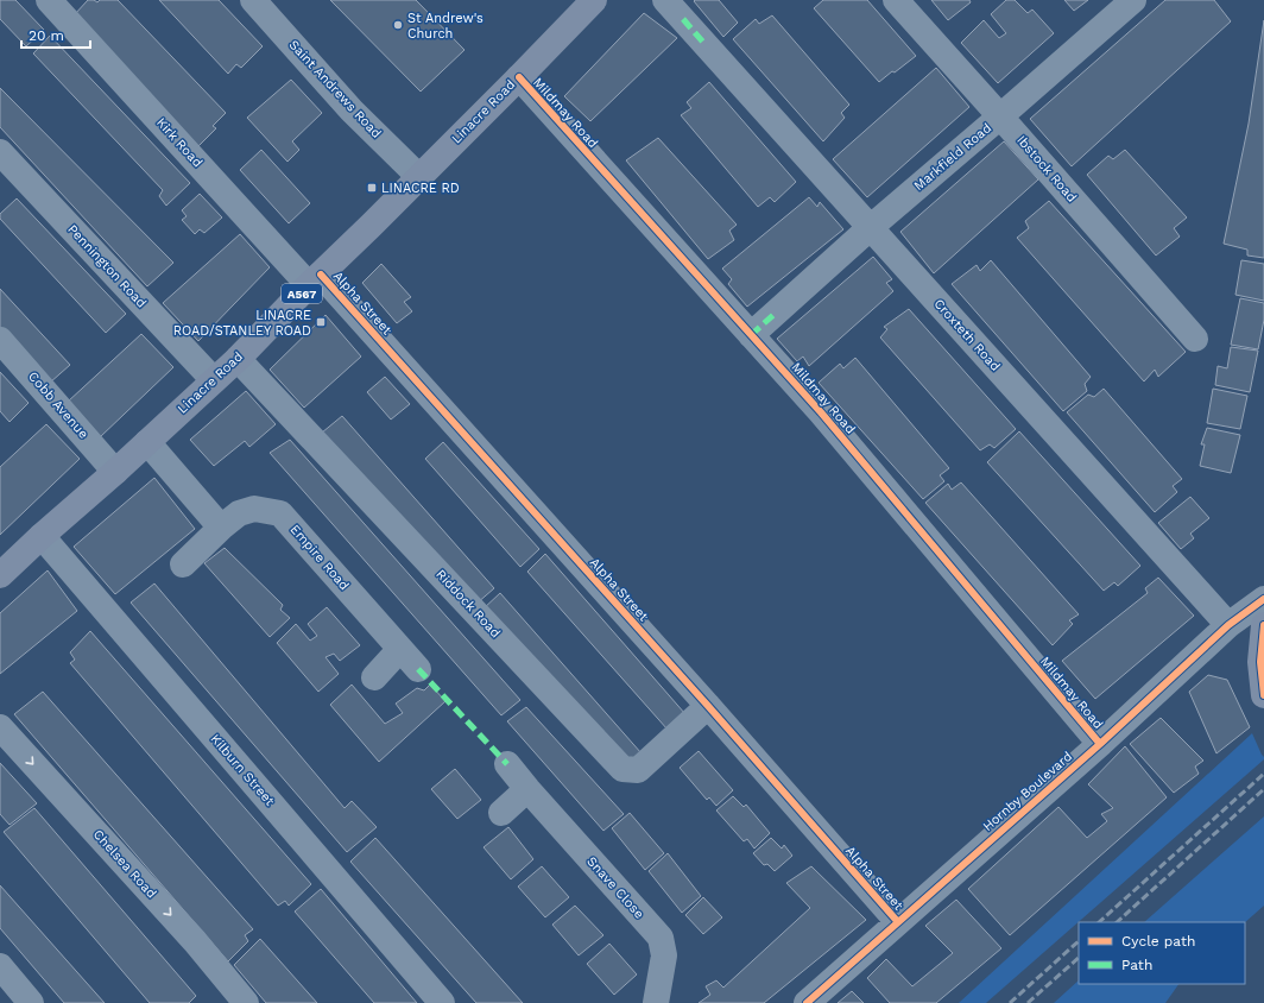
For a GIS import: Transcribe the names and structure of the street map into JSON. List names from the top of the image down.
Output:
{
  "streets": {
    "main road": ["Linacre Road", "A567"],
    "street": [
      "Saint Andrews Road",
      "Mildmay Road",
      "Kirk Road",
      "Markfield Road",
      "Ibstock Road",
      "Pennington Road",
      "Alpha Street",
      "Croxteth Road",
      "Cobb Avenue",
      "Empire Road",
      "Riddock Road",
      "Kilburn Street",
      "Hornby Boulevard",
      "Chelsea Road",
      "Snave Close"
    ]
  },
  "crossings": [
    ["Saint Andrews Road", "Linacre Road"],
    ["Linacre Road", "Mildmay Road"],
    ["Linacre Road", "Kirk Road"],
    ["Linacre Road", "Pennington Road"],
    ["Linacre Road", "Alpha Street"],
    ["Linacre Road", "Cobb Avenue"],
    ["Linacre Road", "Riddock Road"],
    ["Linacre Road", "Kilburn Street"],
    ["Mildmay Road", "Markfield Road"],
    ["Mildmay Road", "Hornby Boulevard"],
    ["Kirk Road", "Alpha Street"],
    ["Markfield Road", "Ibstock Road"],
    ["Markfield Road", "Croxteth Road"],
    ["Alpha Street", "Riddock Road"],
    ["Alpha Street", "Hornby Boulevard"],
    ["Croxteth Road", "Hornby Boulevard"]
  ],
  "one_way": ["Chelsea Road"],
  "places": {
    "other": ["St Andrew's Church"],
    "transit": ["LINACRE RD", "LINACRE ROAD/STANLEY ROAD"]
  },
  "legend": ["Cycle path", "Path"],
  "scale_bar": "20 m"
}
